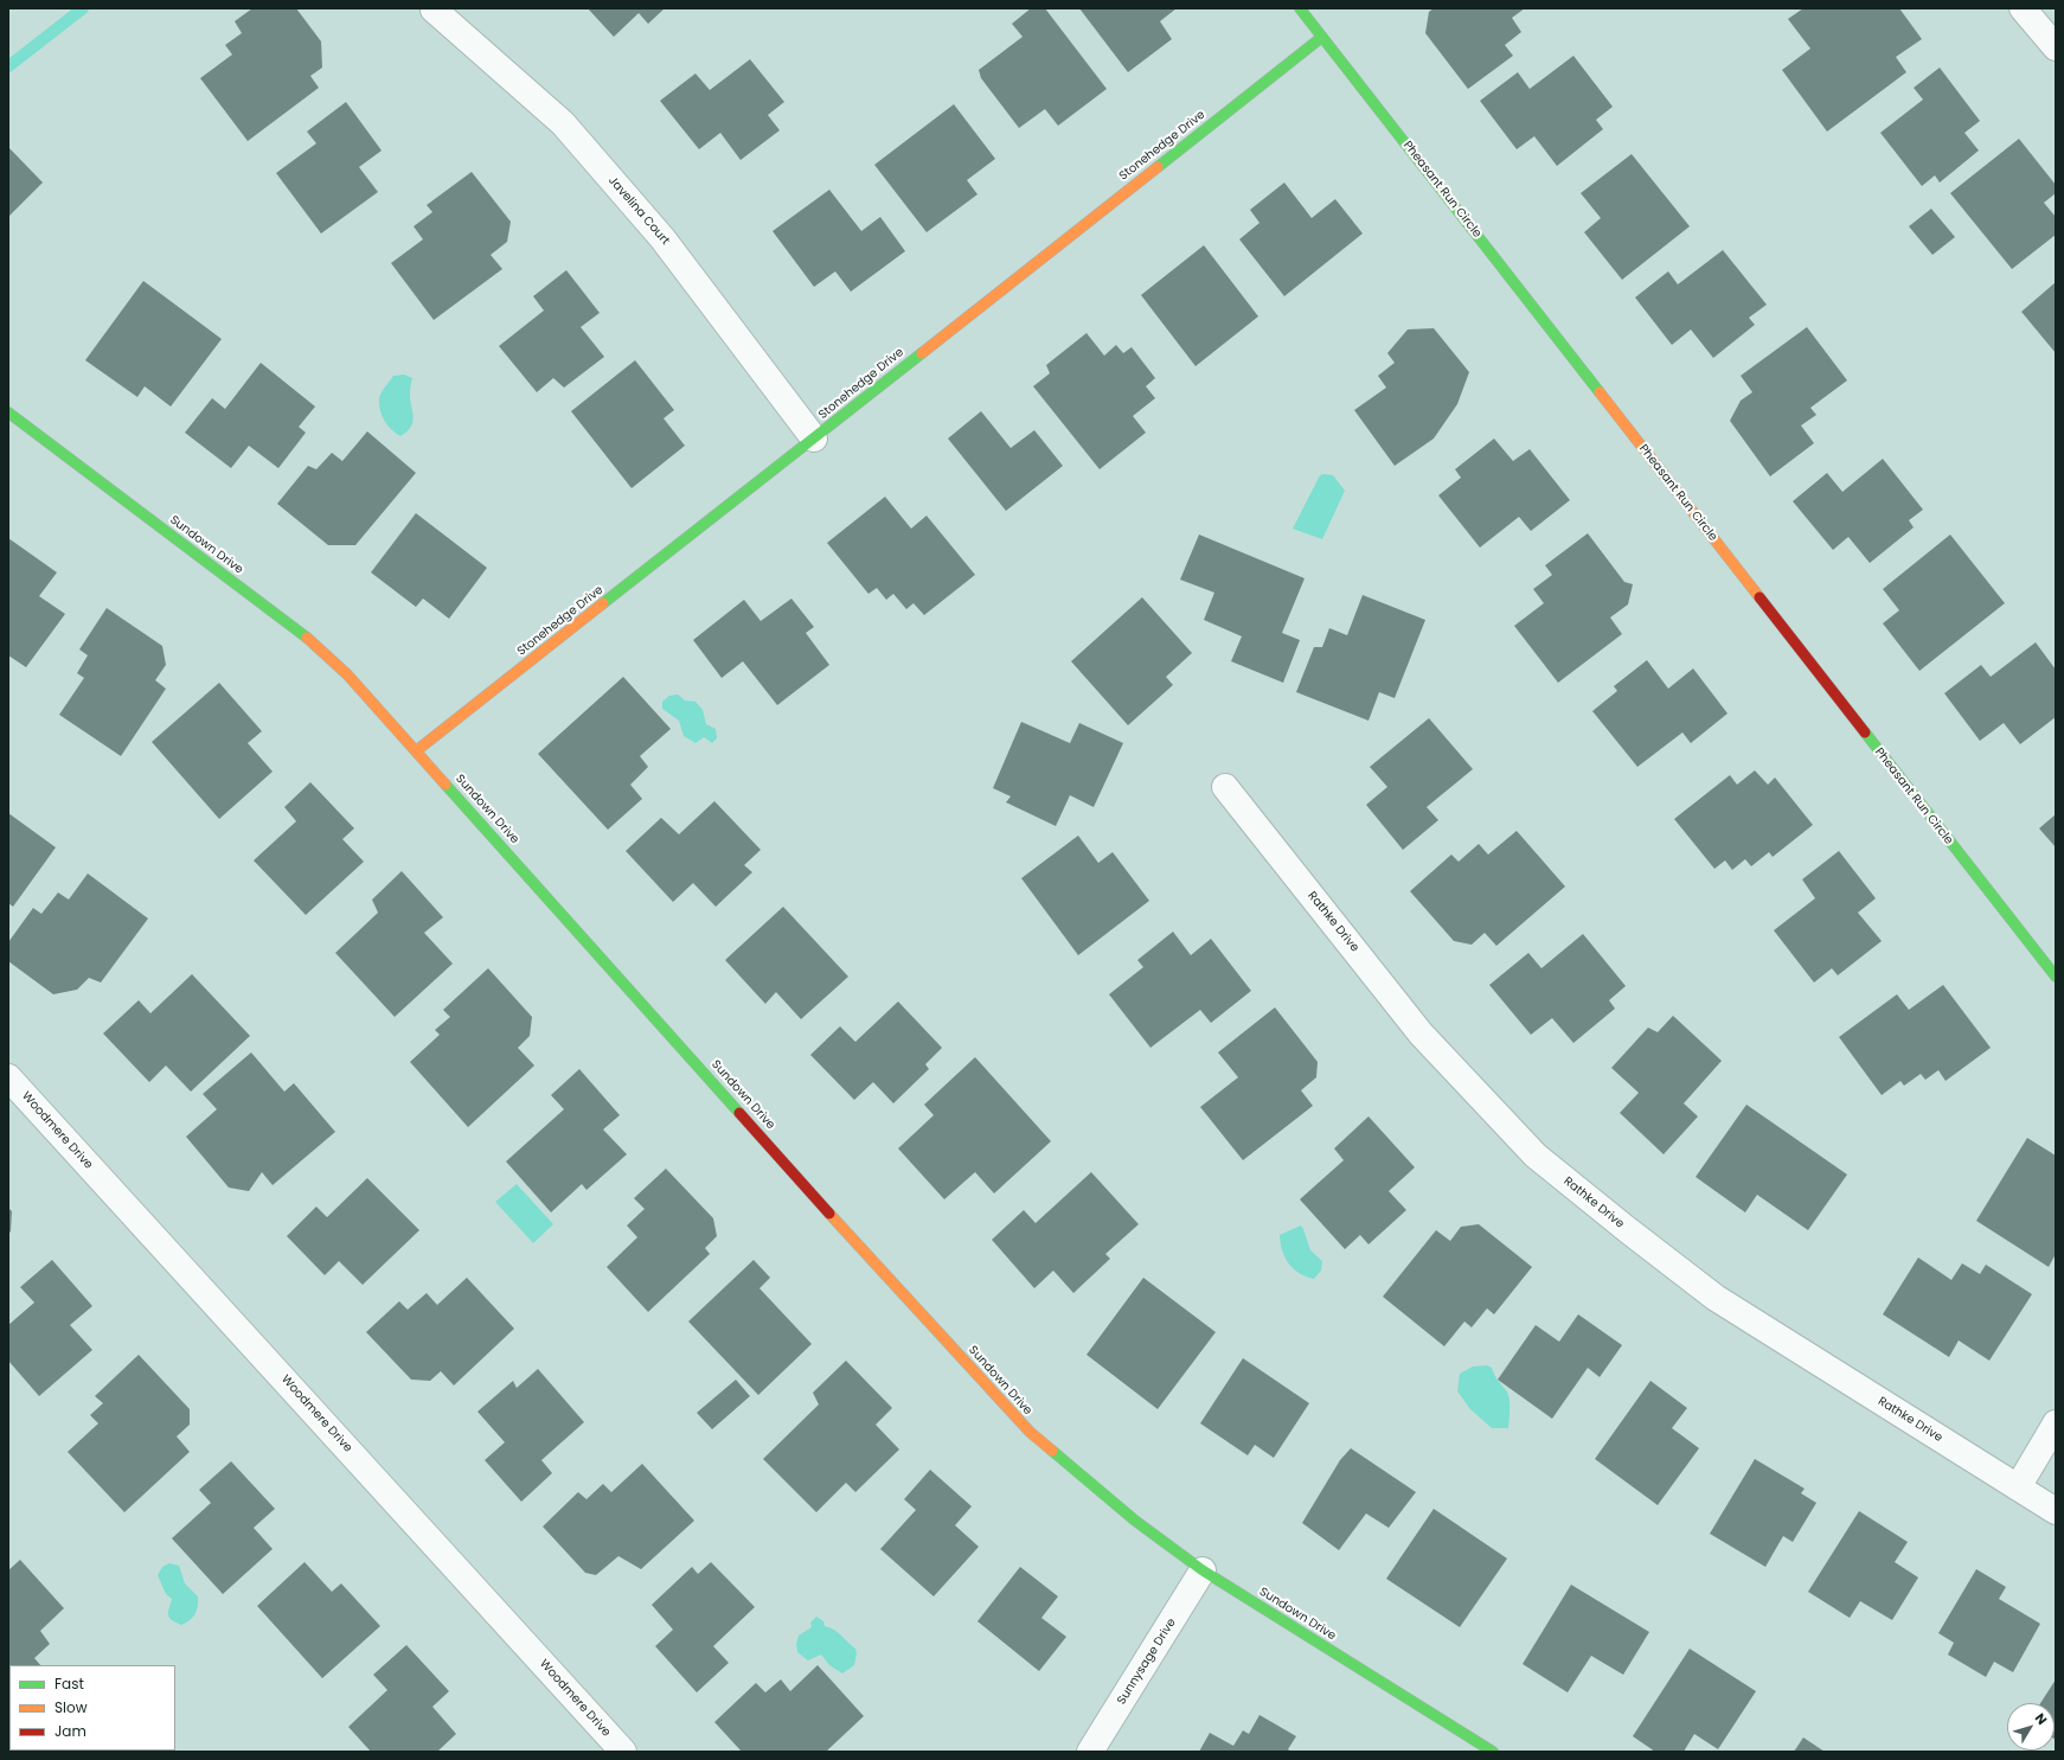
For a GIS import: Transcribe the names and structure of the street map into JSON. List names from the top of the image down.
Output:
{
  "streets": {
    "street": [
      "Stonehedge Drive",
      "Pheasant Run Circle",
      "Javelina Court",
      "Sundown Drive",
      "Rathke Drive",
      "Woodmere Drive",
      "Sunnysage Drive"
    ]
  },
  "crossings": [
    ["Stonehedge Drive", "Pheasant Run Circle"],
    ["Stonehedge Drive", "Javelina Court"],
    ["Stonehedge Drive", "Sundown Drive"],
    ["Sundown Drive", "Sunnysage Drive"]
  ],
  "legend": ["Fast", "Slow", "Jam"],
  "north": "top right"
}
